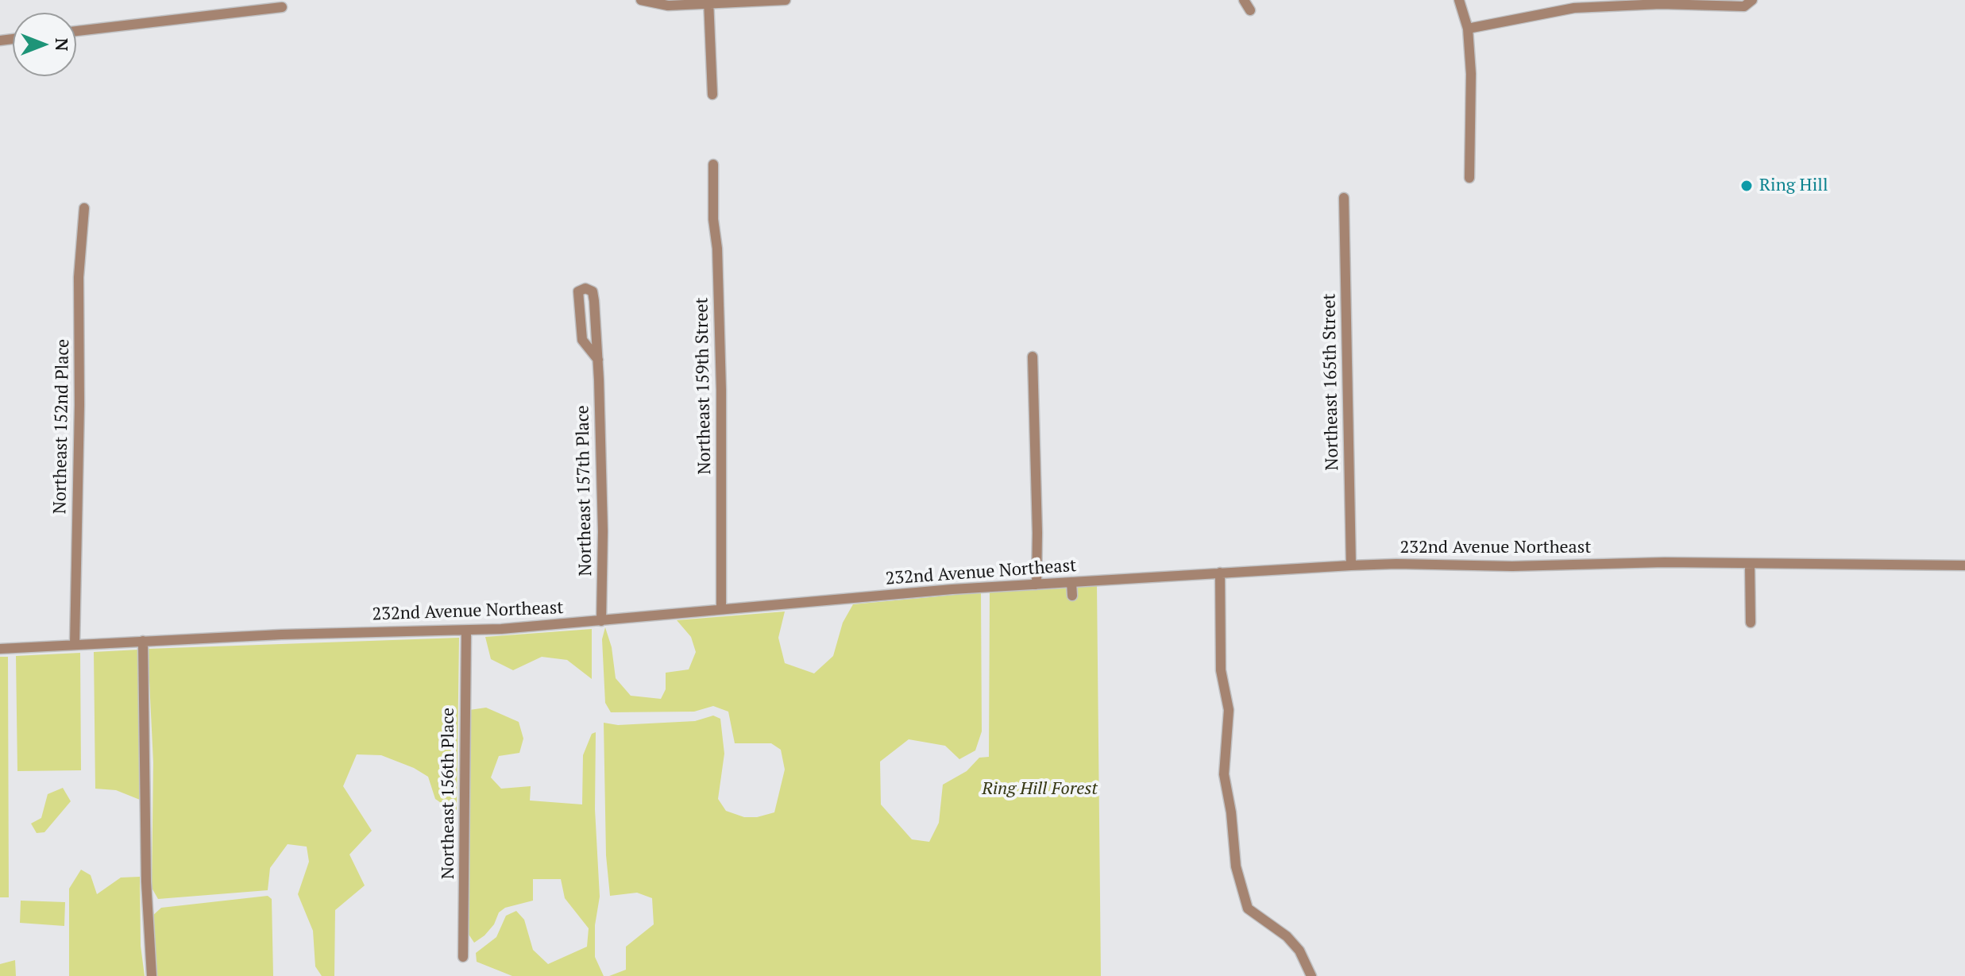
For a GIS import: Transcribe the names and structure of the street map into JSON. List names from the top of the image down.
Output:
{
  "streets": {
    "street": [
      "Northeast 165th Street",
      "Northeast 159th Street",
      "Northeast 152nd Place",
      "Northeast 157th Place",
      "232nd Avenue Northeast",
      "Northeast 156th Place"
    ]
  },
  "crossings": [
    ["Northeast 165th Street", "232nd Avenue Northeast"],
    ["Northeast 159th Street", "232nd Avenue Northeast"],
    ["Northeast 152nd Place", "232nd Avenue Northeast"],
    ["Northeast 157th Place", "232nd Avenue Northeast"],
    ["232nd Avenue Northeast", "Northeast 156th Place"]
  ],
  "parks": ["Ring Hill Forest"],
  "places": ["Ring Hill"],
  "north": "right"
}
